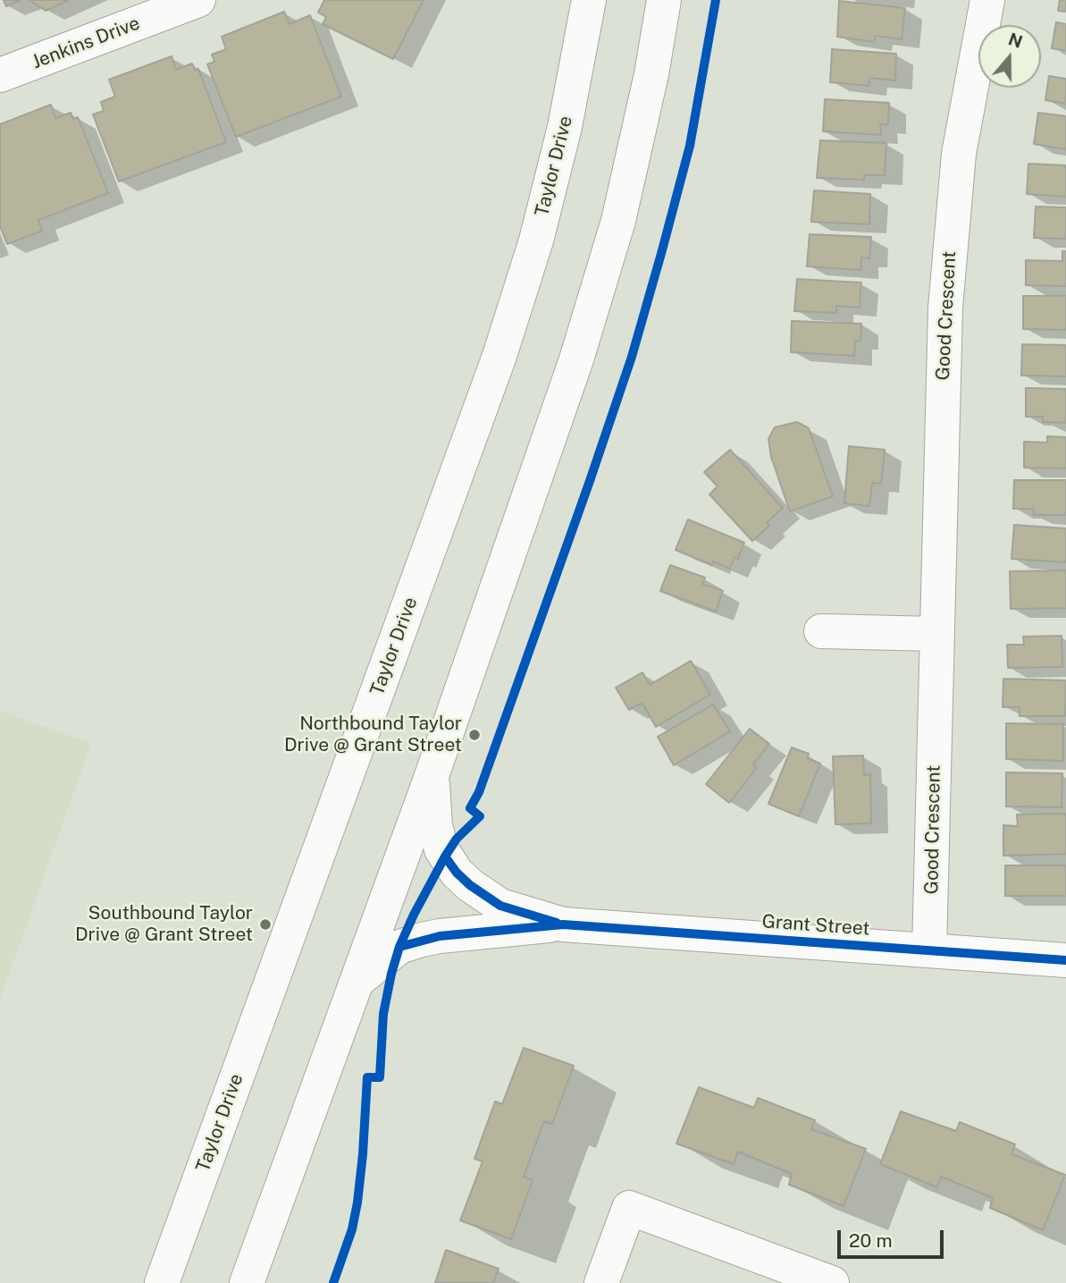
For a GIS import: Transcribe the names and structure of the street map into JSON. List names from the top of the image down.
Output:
{
  "streets": {
    "main road": [
      "Jenkins Drive",
      "Taylor Drive",
      "Good Crescent",
      "Grant Street"
    ]
  },
  "crossings": [
    ["Good Crescent", "Grant Street"]
  ],
  "places": ["Northbound Taylor Drive @ Grant Street", "Southbound Taylor Drive @ Grant Street"],
  "scale_bar": "20 m",
  "north": "top"
}
